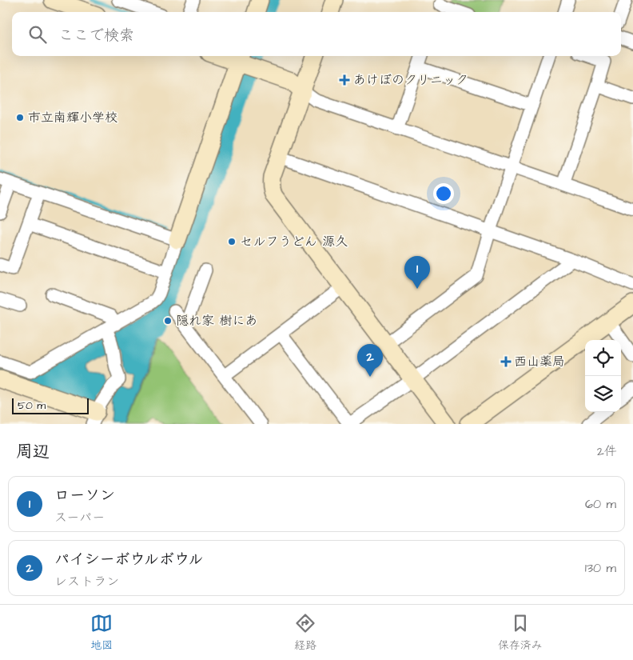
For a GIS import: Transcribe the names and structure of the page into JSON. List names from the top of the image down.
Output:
{
  "places": {
    "health": ["あけぼのクリニック", "西山薬局"],
    "other": ["市立南輝小学校", "セルフうどん 源久", "隠れ家 樹にあ"]
  },
  "scale_bar": "50 m",
  "page": {
    "search": "ここで検索",
    "pins": ["1", "2"],
    "scale": "50 m",
    "heading": ["周辺", "2件"],
    "list": [
      {
        "mark": "1",
        "name": "ローソン",
        "note": "スーパー",
        "value": "60 m"
      },
      {
        "mark": "2",
        "name": "パイシーボウルボウル",
        "note": "レストラン",
        "value": "130 m"
      }
    ],
    "nav": ["地図", "経路", "保存済み"]
  }
}
